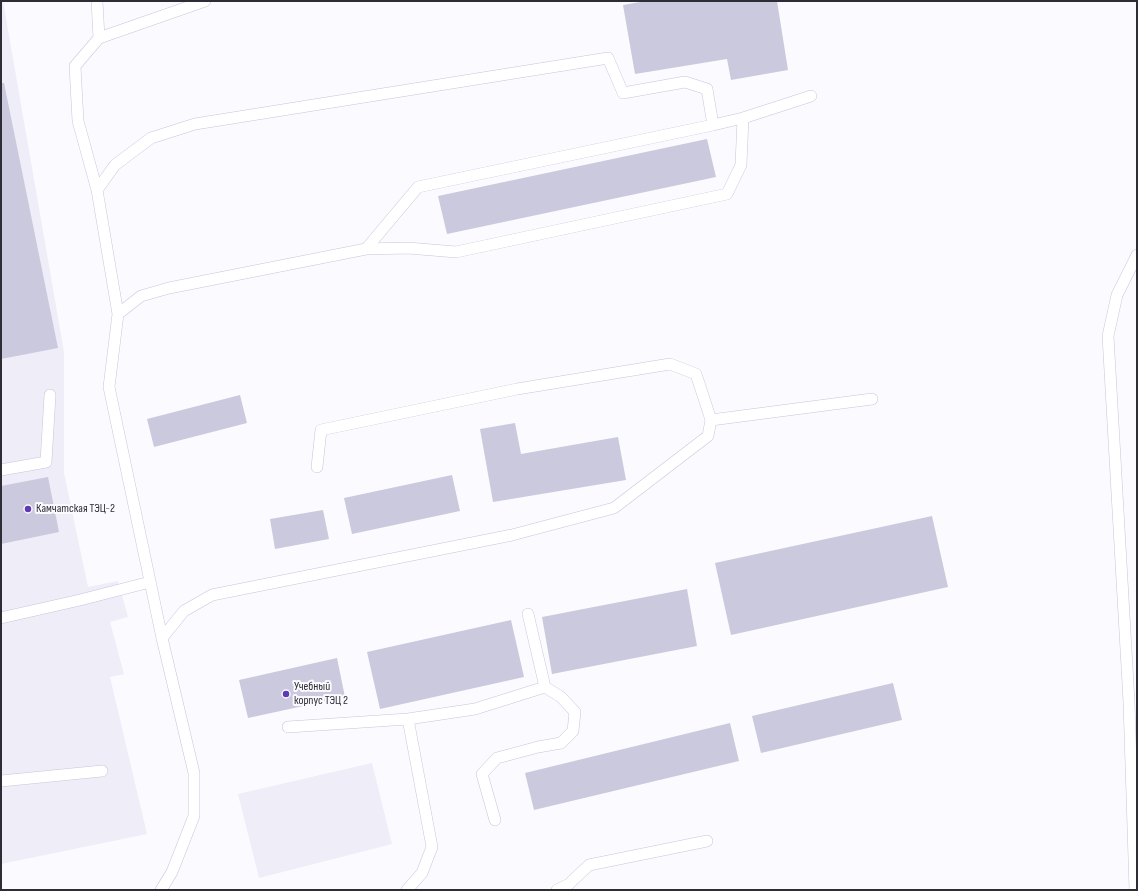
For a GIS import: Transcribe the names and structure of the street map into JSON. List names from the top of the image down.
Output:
{
  "places": ["Камчатская ТЭЦ-2", "Учебный корпус ТЭЦ 2"]
}
